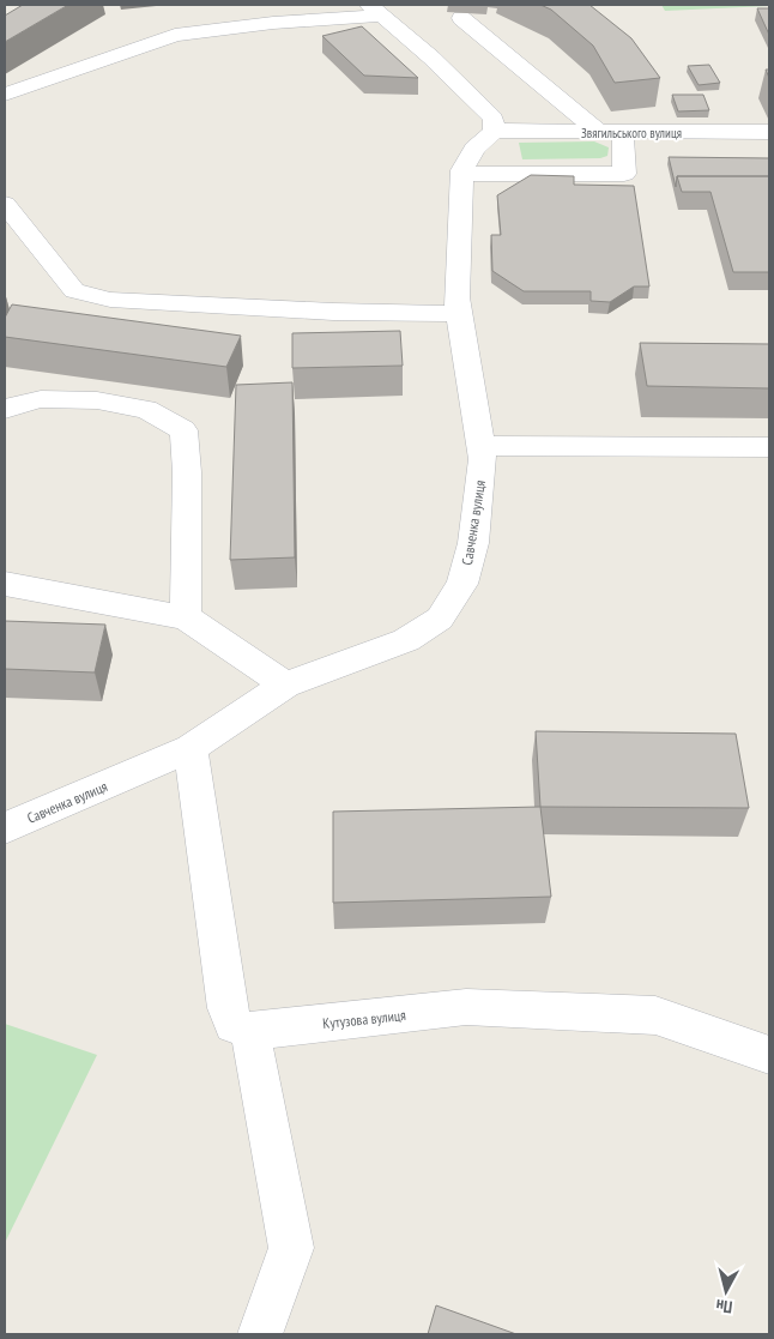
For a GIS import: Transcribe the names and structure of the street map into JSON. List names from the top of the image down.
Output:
{
  "streets": {
    "street": ["Звягильського вулиця", "Савченка вулиця", "Кутузова вулиця"]
  },
  "crossings": [
    ["Звягильського вулиця", "Савченка вулиця"]
  ],
  "north": "bottom"
}
